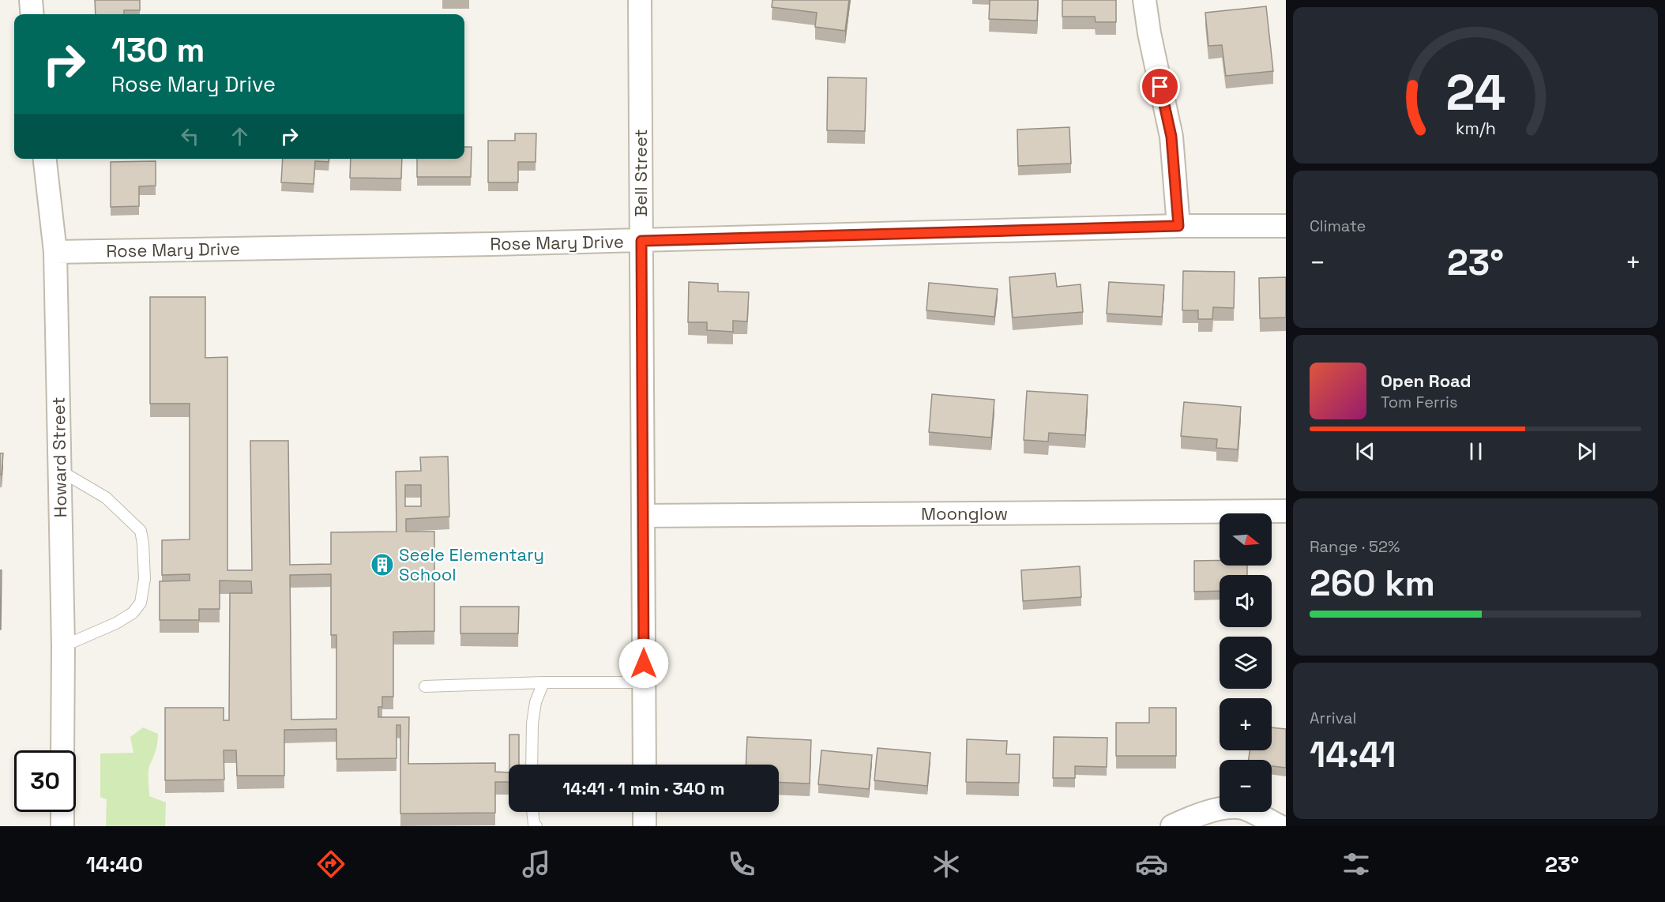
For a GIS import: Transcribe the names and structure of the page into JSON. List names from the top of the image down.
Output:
{
  "streets": {
    "street": [
      "Bell Street",
      "Rose Mary Drive",
      "Howard Street",
      "Moonglow"
    ]
  },
  "crossings": [
    ["Bell Street", "Rose Mary Drive"],
    ["Bell Street", "Moonglow"],
    ["Rose Mary Drive", "Howard Street"]
  ],
  "places": {
    "building": ["Seele Elementary School"]
  },
  "north": "right",
  "page": {
    "turn": ["130 m", "Rose Mary Drive"],
    "tile": [
      "Climate",
      ["Range · 52%", "260 km"],
      ["Arrival", "14:41"]
    ],
    "heat": ["−", "23°", "+"],
    "song": ["Open Road", "Tom Ferris"],
    "map_buttons": ["+", "−"],
    "limit": "30",
    "trip": "14:41 · 1 min · 340 m",
    "tabs": ["14:40", "23°"],
    "gauge": ["24", "km/h"]
  }
}
